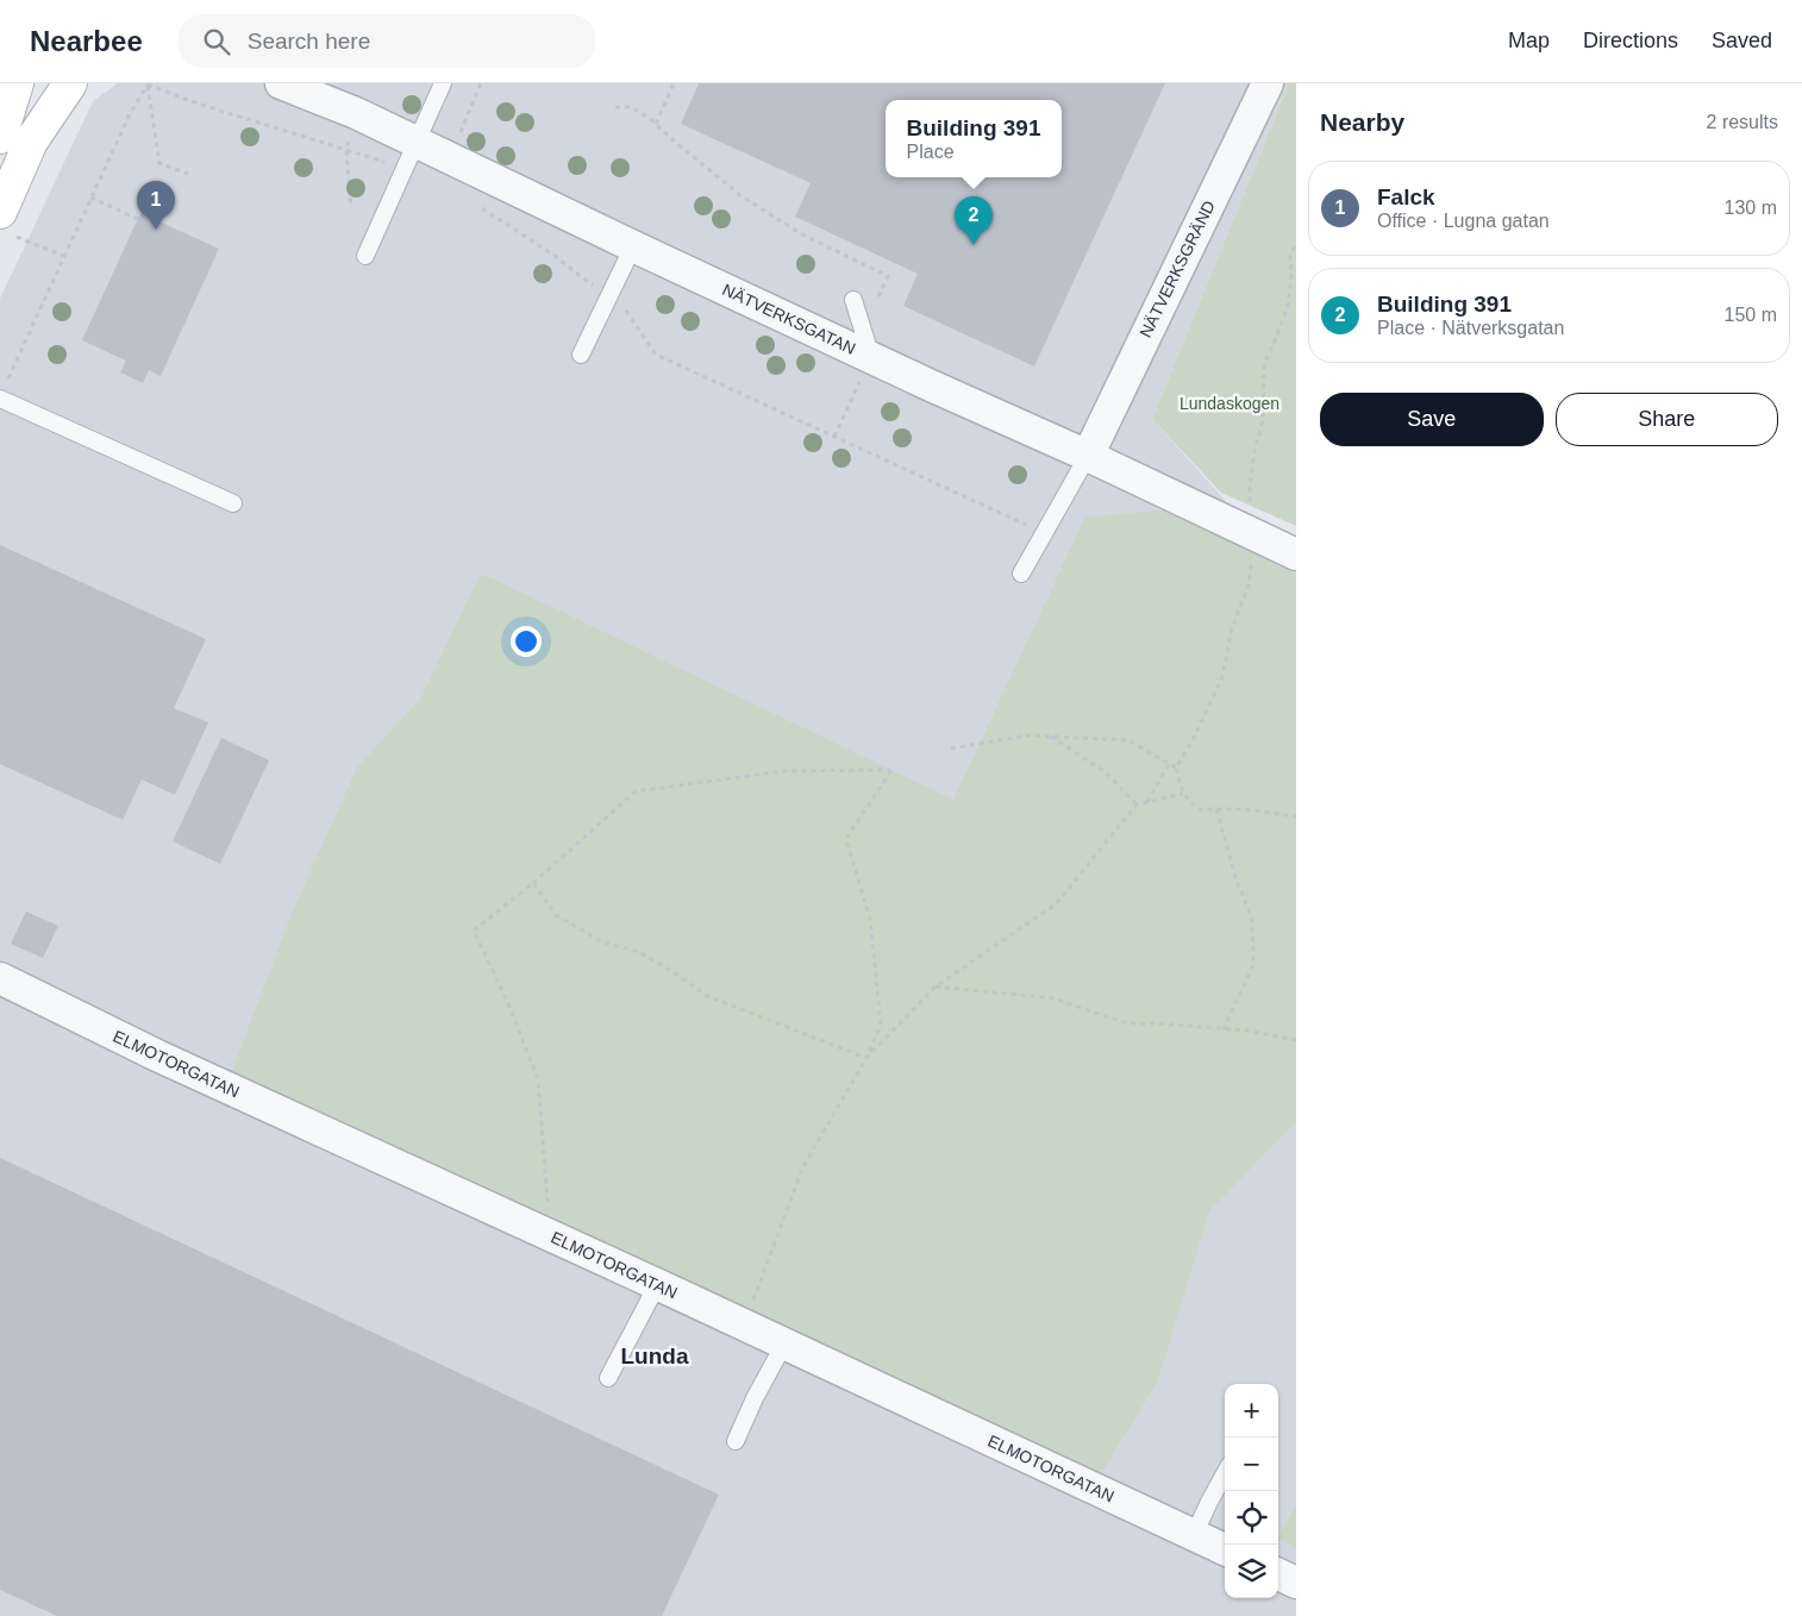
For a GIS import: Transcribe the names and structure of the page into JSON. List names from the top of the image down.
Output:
{
  "streets": {
    "street": ["NÄTVERKSGRÄND", "NÄTVERKSGATAN", "ELMOTORGATAN"]
  },
  "crossings": [
    ["NÄTVERKSGRÄND", "NÄTVERKSGATAN"]
  ],
  "districts": ["Lunda"],
  "parks": ["Lundaskogen"],
  "page": {
    "header": "Nearbee",
    "search": "Search here",
    "nav": ["Map", "Directions", "Saved"],
    "heading": ["Nearby", "2 results"],
    "popup": ["Building 391", "Place"],
    "list": [
      {
        "mark": "1",
        "name": "Falck",
        "note": "Office · Lugna gatan",
        "value": "130 m"
      },
      {
        "mark": "2",
        "name": "Building 391",
        "note": "Place · Nätverksgatan",
        "value": "150 m"
      }
    ],
    "pins": ["1", "2"],
    "buttons": ["Save", "Share"],
    "map_buttons": ["+", "−"]
  }
}
